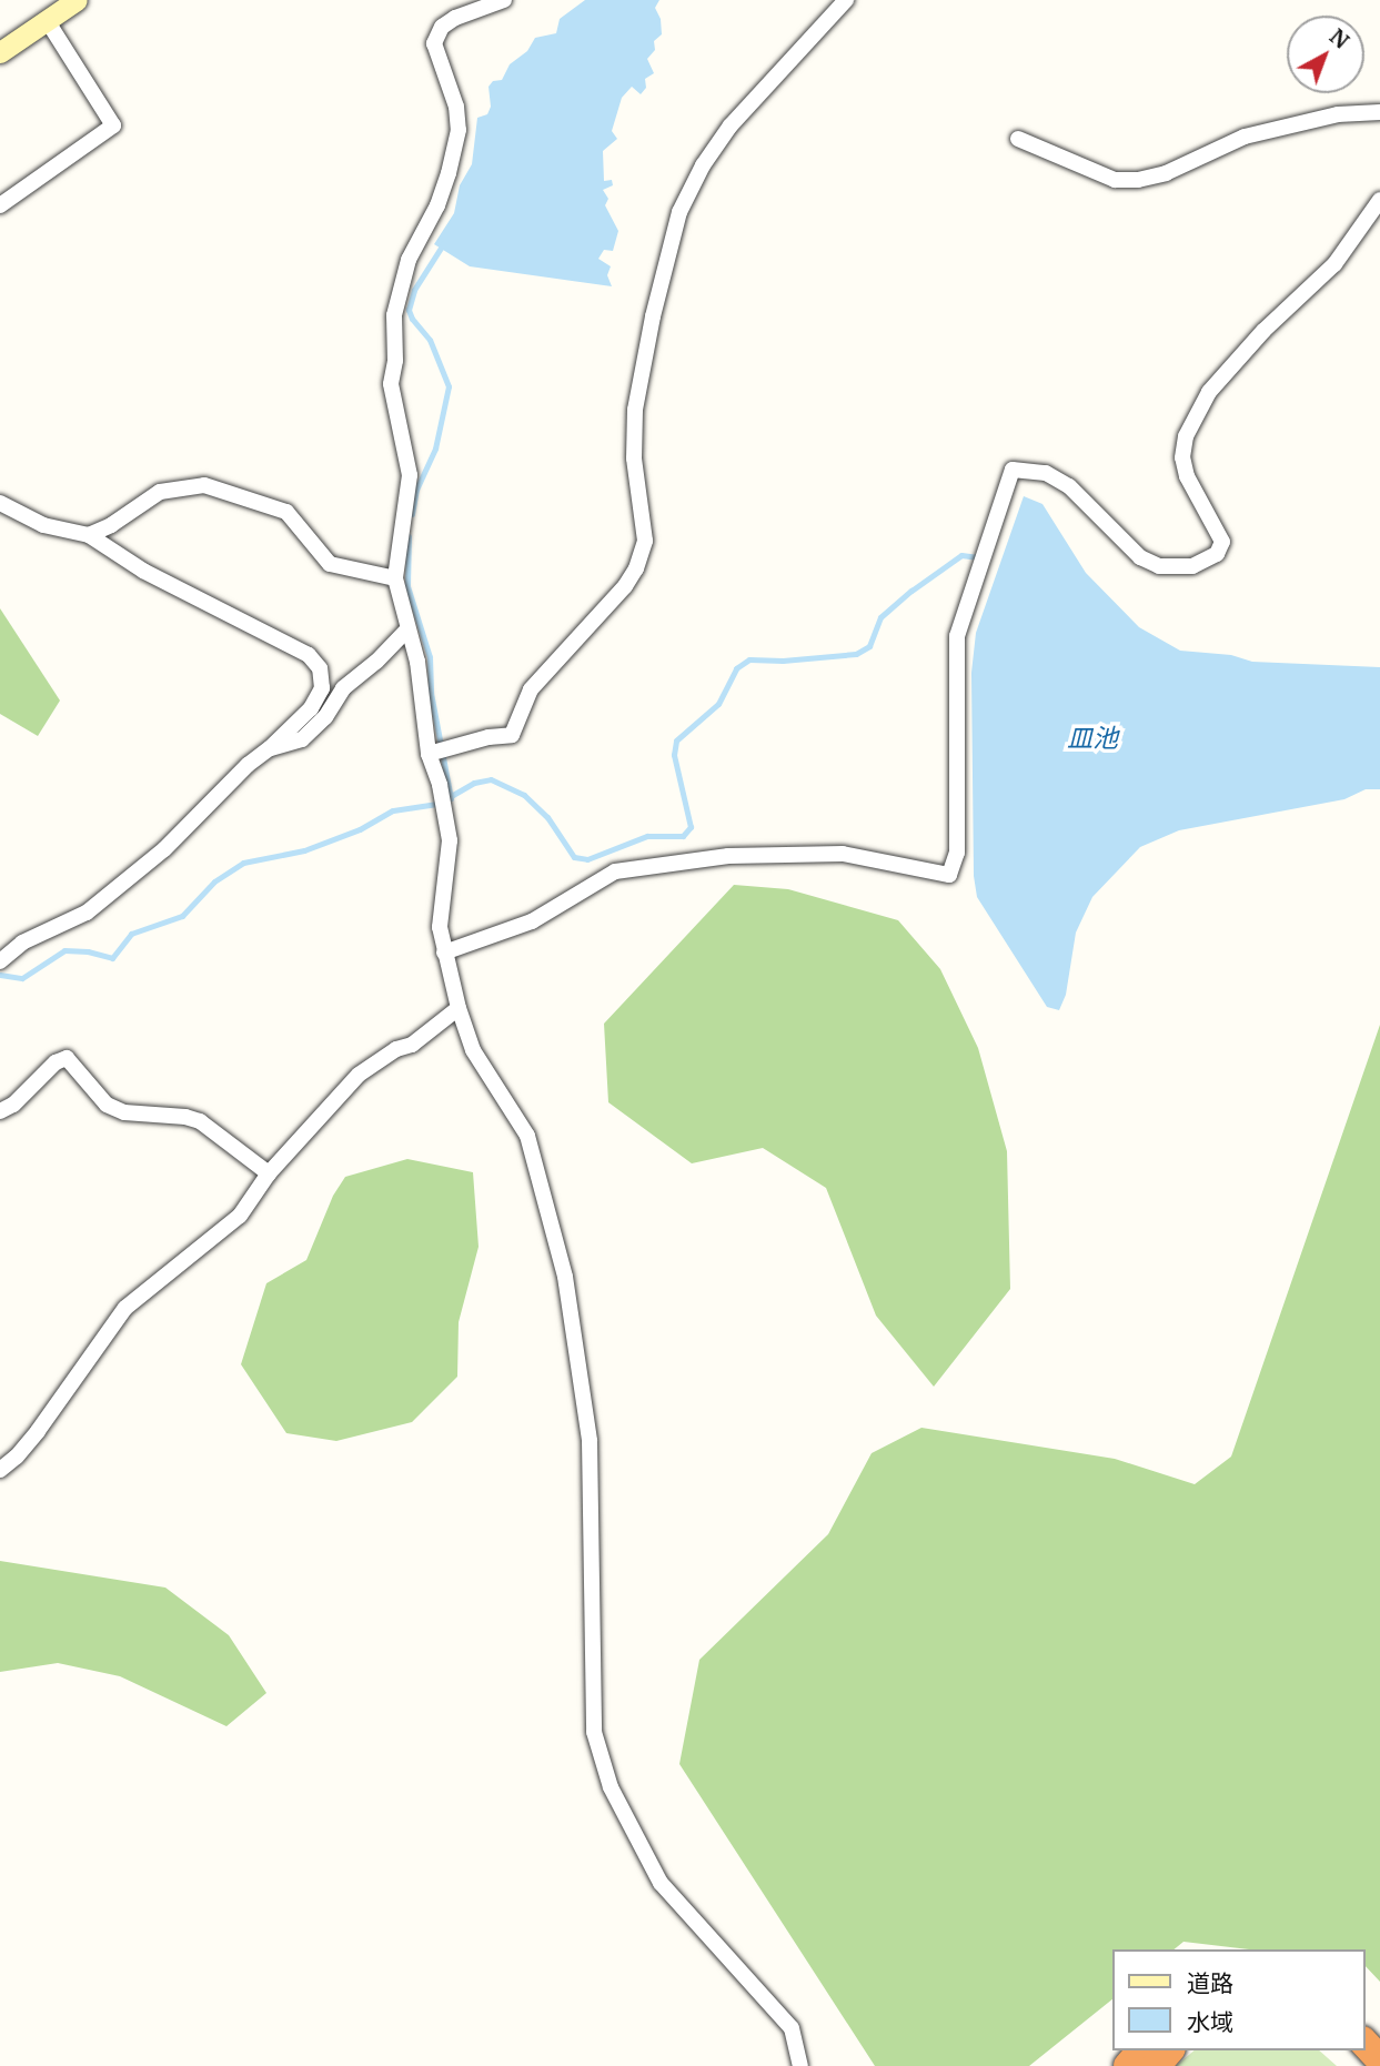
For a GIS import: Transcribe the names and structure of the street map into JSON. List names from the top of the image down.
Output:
{
  "water": ["皿池"],
  "legend": ["道路", "水域"],
  "north": "top right"
}
